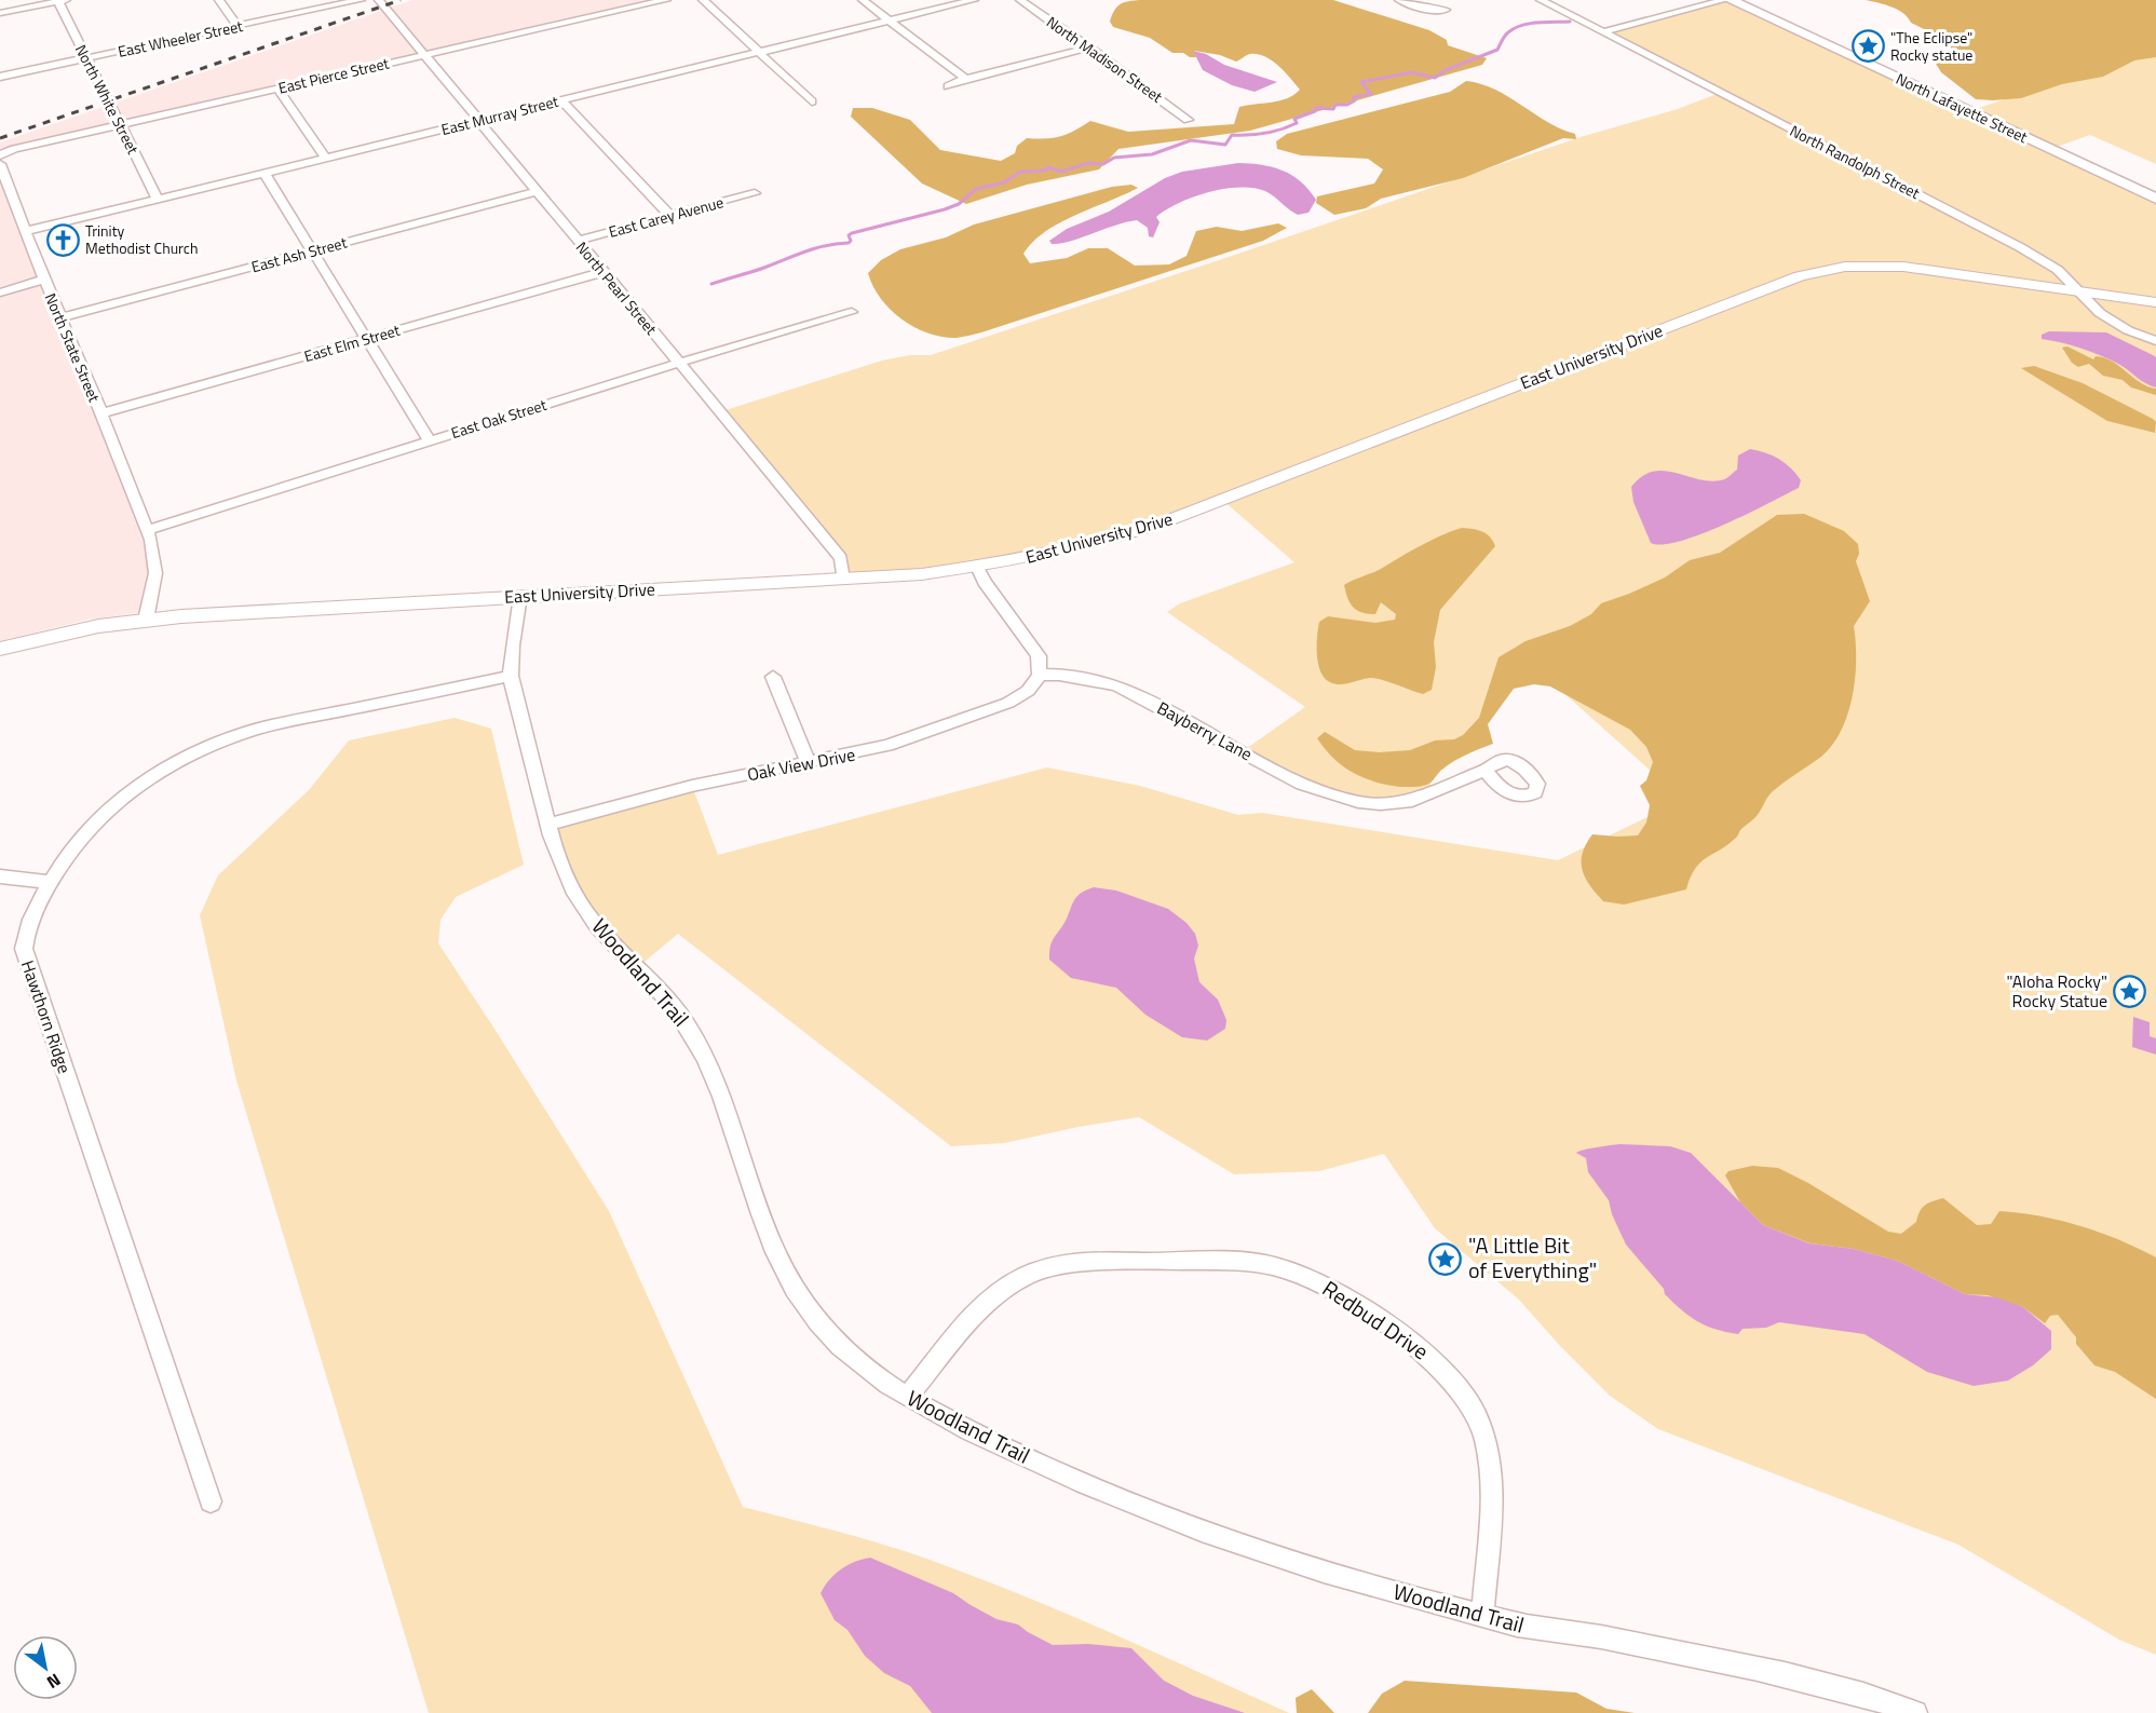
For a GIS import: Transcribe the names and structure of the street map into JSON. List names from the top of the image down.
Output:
{
  "streets": {
    "highway": ["North Lafayette Street"],
    "main road": ["East University Drive"],
    "street": [
      "East Wheeler Street",
      "North Madison Street",
      "East Pierce Street",
      "North White Street",
      "East Murray Street",
      "North Randolph Street",
      "East Carey Avenue",
      "East Ash Street",
      "North Pearl Street",
      "East Elm Street",
      "North State Street",
      "East Oak Street",
      "Bayberry Lane",
      "Oak View Drive",
      "Woodland Trail",
      "Hawthorn Ridge",
      "Redbud Drive"
    ]
  },
  "crossings": [
    ["East Wheeler Street", "North White Street"],
    ["East Pierce Street", "North White Street"],
    ["East Pierce Street", "North Pearl Street"],
    ["East Pierce Street", "North State Street"],
    ["North White Street", "East Murray Street"],
    ["East Murray Street", "North Pearl Street"],
    ["East Murray Street", "North State Street"],
    ["North Randolph Street", "East University Drive"],
    ["East Carey Avenue", "North Pearl Street"],
    ["East Ash Street", "North Pearl Street"],
    ["East Ash Street", "North State Street"],
    ["North Pearl Street", "East Elm Street"],
    ["North Pearl Street", "East University Drive"],
    ["North Pearl Street", "East Oak Street"],
    ["East Elm Street", "North State Street"],
    ["North State Street", "East University Drive"],
    ["North State Street", "East Oak Street"],
    ["East University Drive", "Woodland Trail"],
    ["Bayberry Lane", "Oak View Drive"],
    ["Oak View Drive", "Woodland Trail"],
    ["Woodland Trail", "Hawthorn Ridge"],
    ["Woodland Trail", "Redbud Drive"]
  ],
  "places": {
    "place": ["\"The Eclipse\" Rocky statue", "\"Aloha Rocky\" Rocky Statue", "\"A Little Bit of Everything\""],
    "church": ["Trinity Methodist Church"]
  },
  "north": "bottom right"
}
